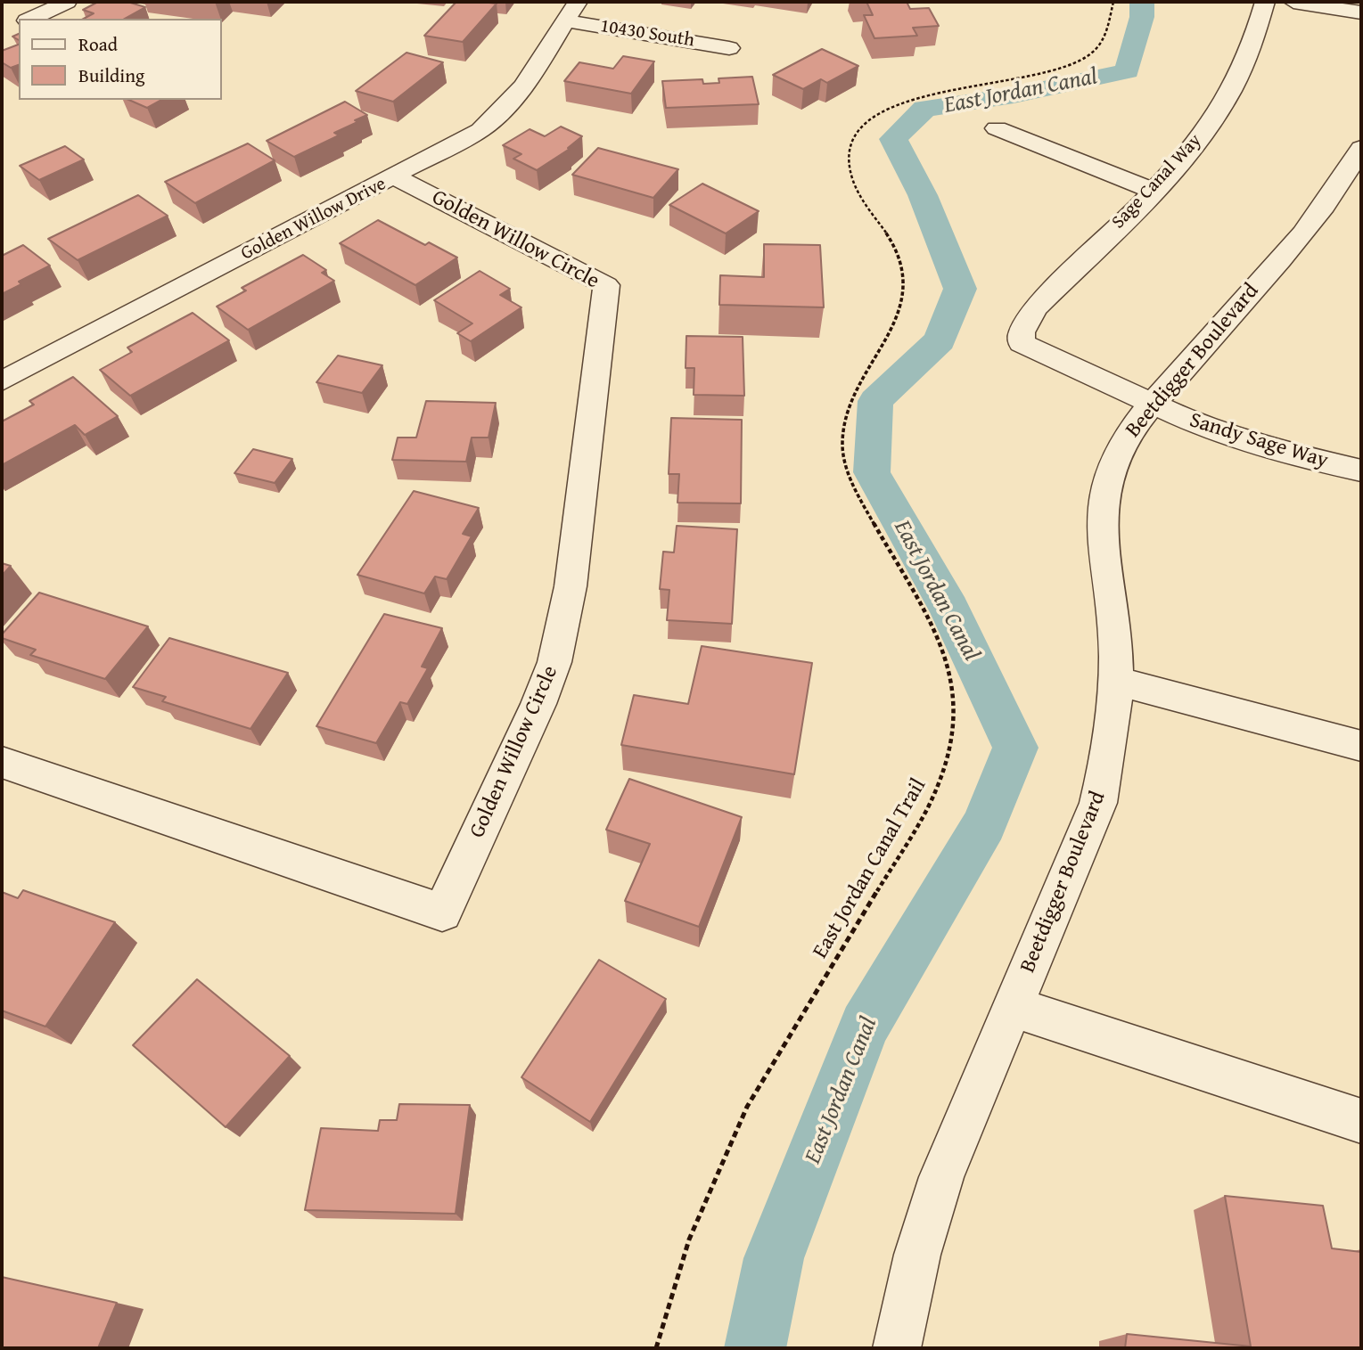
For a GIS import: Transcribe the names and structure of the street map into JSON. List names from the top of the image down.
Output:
{
  "streets": {
    "street": [
      "10430 South",
      "Sage Canal Way",
      "Golden Willow Drive",
      "Golden Willow Circle",
      "Beetdigger Boulevard",
      "Sandy Sage Way"
    ],
    "path": ["East Jordan Canal Trail"]
  },
  "crossings": [
    ["10430 South", "Golden Willow Drive"],
    ["Sage Canal Way", "Sandy Sage Way"],
    ["Golden Willow Drive", "Golden Willow Circle"],
    ["Beetdigger Boulevard", "Sandy Sage Way"]
  ],
  "water": ["East Jordan Canal"],
  "legend": ["Road", "Building"]
}
